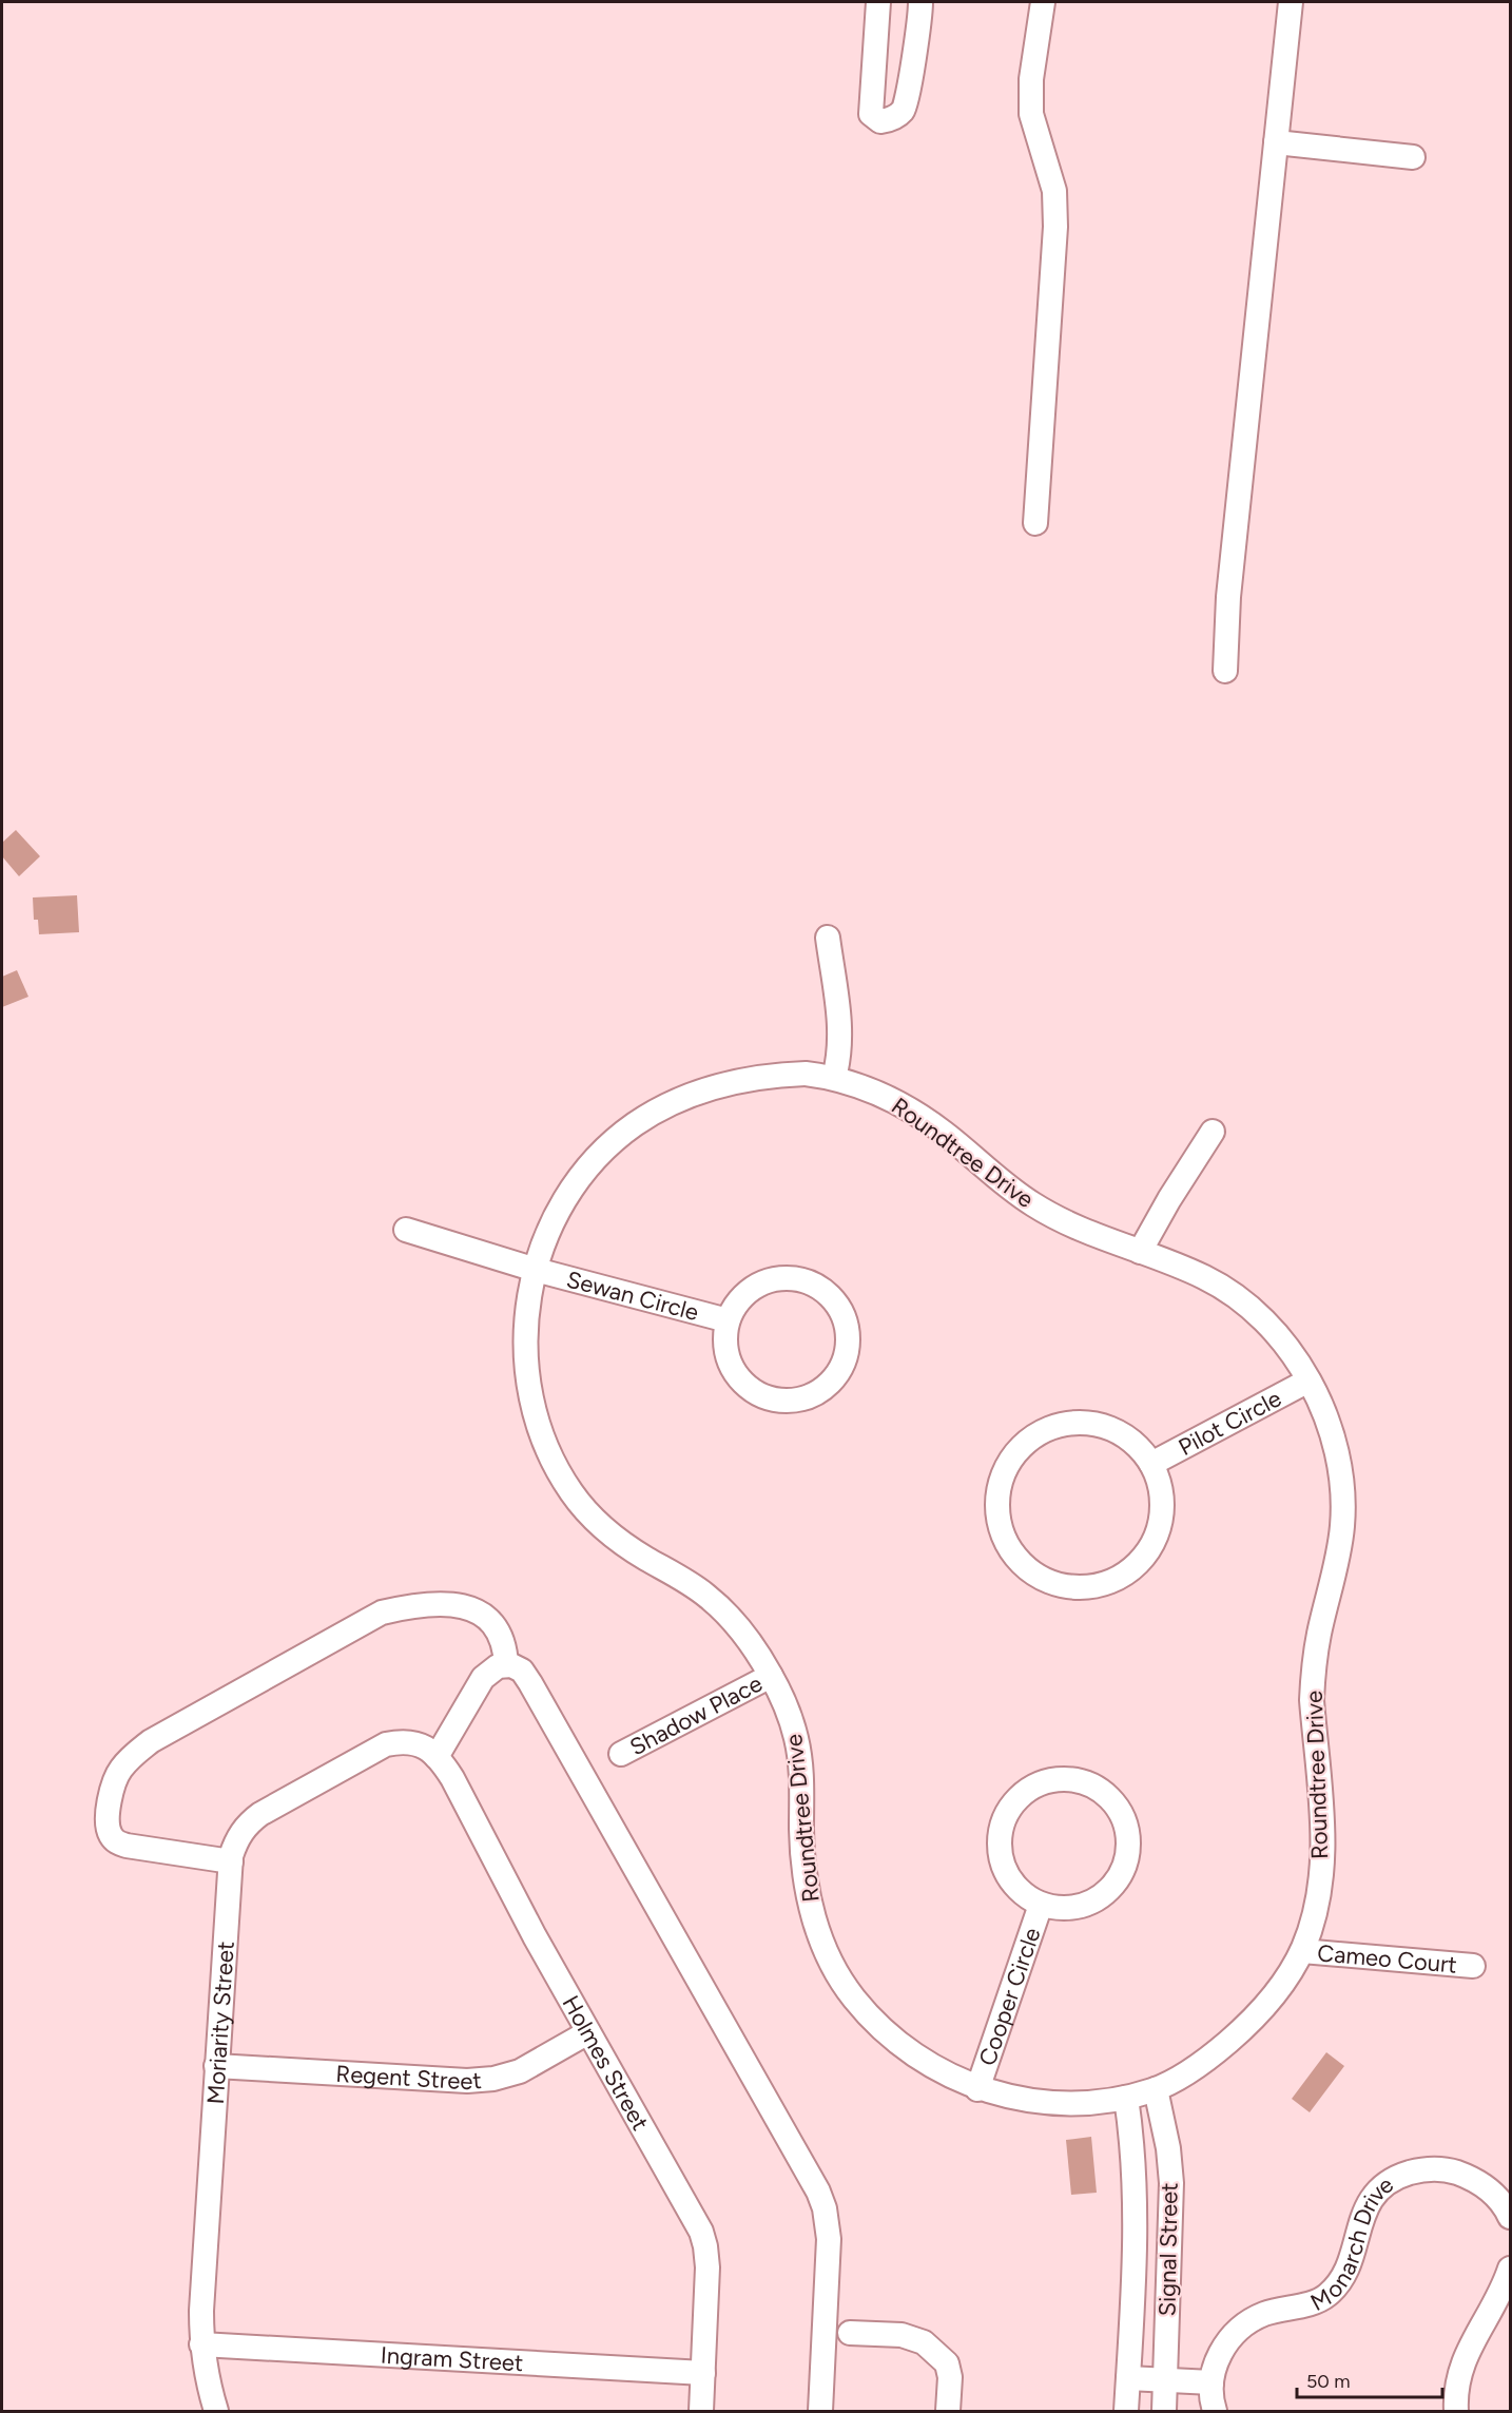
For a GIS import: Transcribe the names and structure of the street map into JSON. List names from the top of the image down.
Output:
{
  "streets": {
    "street": [
      "Roundtree Drive",
      "Sewan Circle",
      "Pilot Circle",
      "Shadow Place",
      "Cameo Court",
      "Cooper Circle",
      "Moriarity Street",
      "Holmes Street",
      "Regent Street",
      "Monarch Drive",
      "Signal Street",
      "Ingram Street"
    ]
  },
  "crossings": [
    ["Roundtree Drive", "Sewan Circle"],
    ["Roundtree Drive", "Pilot Circle"],
    ["Roundtree Drive", "Shadow Place"],
    ["Roundtree Drive", "Cameo Court"],
    ["Roundtree Drive", "Cooper Circle"],
    ["Roundtree Drive", "Signal Street"],
    ["Moriarity Street", "Holmes Street"],
    ["Moriarity Street", "Regent Street"],
    ["Moriarity Street", "Ingram Street"],
    ["Holmes Street", "Regent Street"],
    ["Holmes Street", "Ingram Street"]
  ],
  "scale_bar": "50 m"
}
